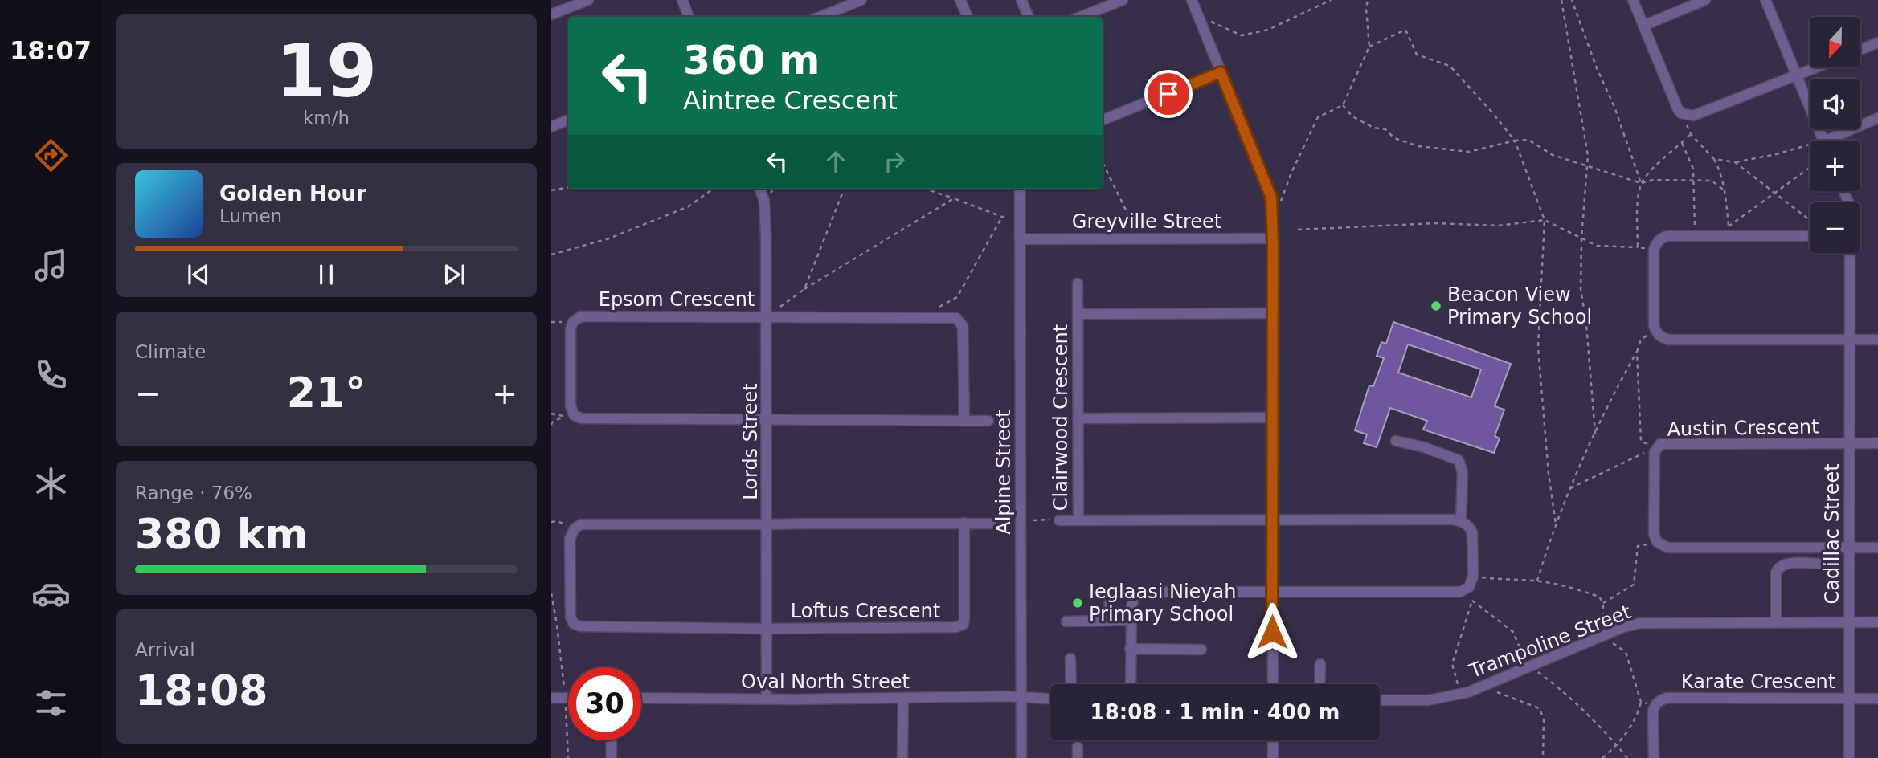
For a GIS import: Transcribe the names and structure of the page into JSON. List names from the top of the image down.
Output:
{
  "streets": {
    "street": [
      "Greyville Street",
      "Epsom Crescent",
      "Clairwood Crescent",
      "Austin Crescent",
      "Lords Street",
      "Alpine Street",
      "Cadillac Street",
      "Loftus Crescent",
      "Trampoline Street",
      "Oval North Street",
      "Karate Crescent"
    ]
  },
  "crossings": [
    ["Greyville Street", "Alpine Street"],
    ["Epsom Crescent", "Lords Street"],
    ["Austin Crescent", "Cadillac Street"],
    ["Lords Street", "Loftus Crescent"],
    ["Lords Street", "Oval North Street"],
    ["Alpine Street", "Oval North Street"],
    ["Cadillac Street", "Trampoline Street"],
    ["Cadillac Street", "Karate Crescent"]
  ],
  "places": ["Beacon View Primary School", "Ieglaasi Nieyah Primary School"],
  "north": "bottom",
  "page": {
    "tabs": "18:07",
    "tile": [
      ["19", "km/h"],
      "Climate",
      ["Range · 76%", "380 km"],
      ["Arrival", "18:08"]
    ],
    "map_buttons": ["+", "−"],
    "turn": ["360 m", "Aintree Crescent"],
    "song": ["Golden Hour", "Lumen"],
    "heat": ["−", "21°", "+"],
    "limit": "30",
    "trip": "18:08 · 1 min · 400 m"
  }
}
